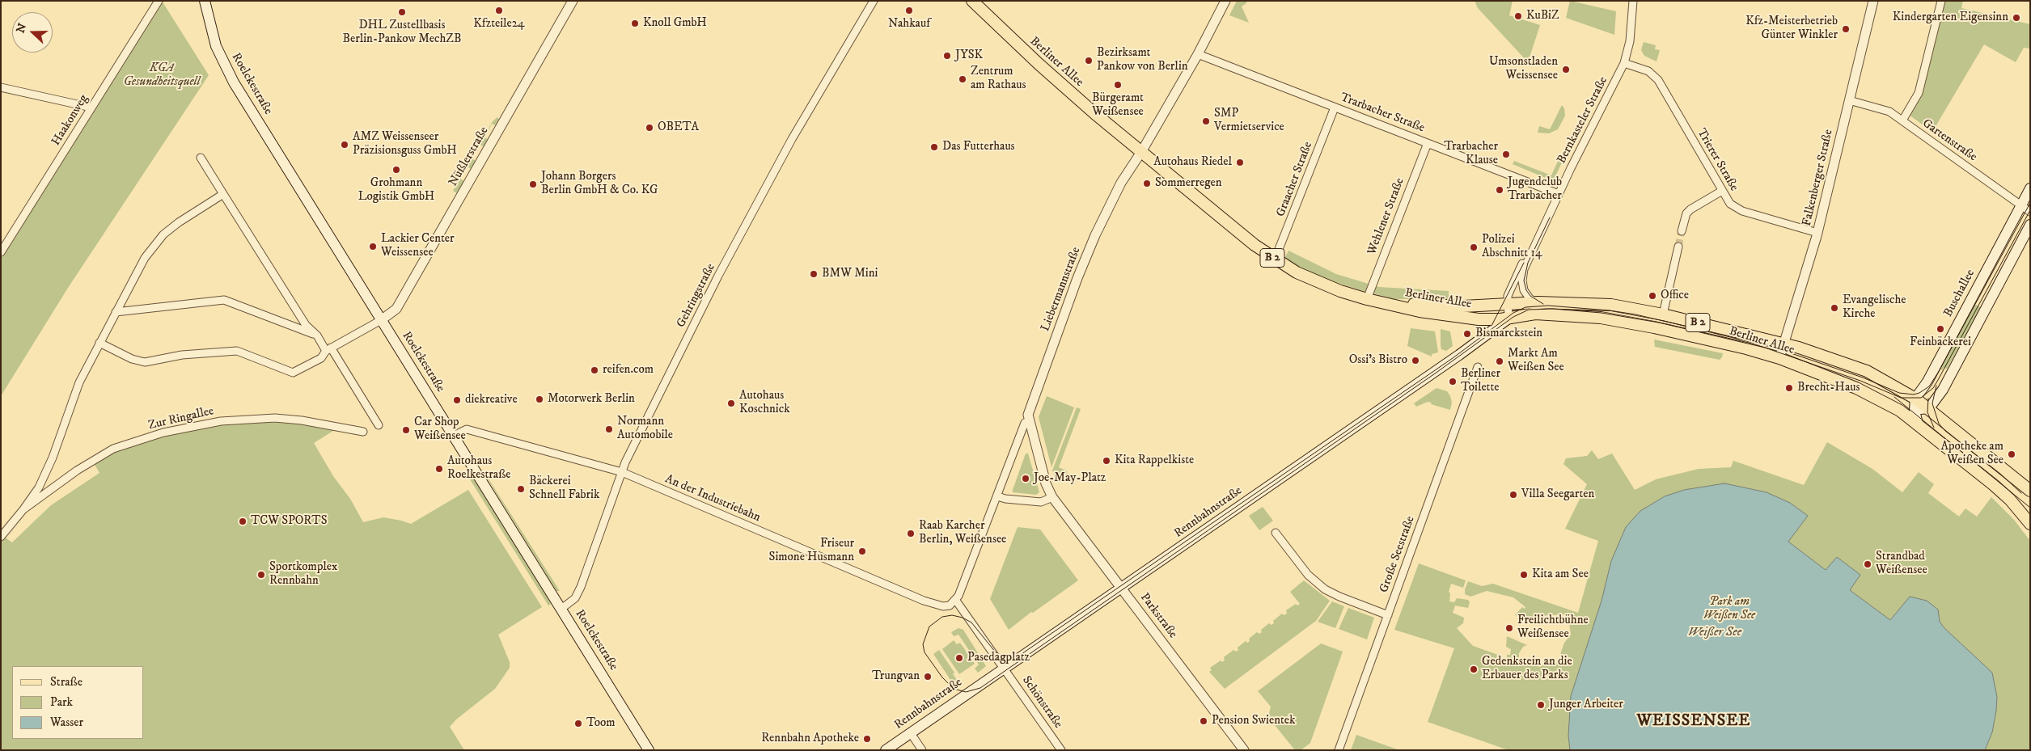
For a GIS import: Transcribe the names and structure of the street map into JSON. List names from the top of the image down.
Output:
{
  "streets": {
    "main road": [
      "Berliner Allee",
      "Roelckestraße",
      "B 2",
      "Buschallee",
      "Rennbahnstraße"
    ],
    "street": [
      "Trarbacher Straße",
      "Haakonweg",
      "Bernkasteler Straße",
      "Gartenstraße",
      "Nüßlerstraße",
      "Trierer Straße",
      "Falkenberger Straße",
      "Graacher Straße",
      "Wehlener Straße",
      "Liebermannstraße",
      "Gehringstraße",
      "Zur Ringallee",
      "An der Industriebahn",
      "Große Seestraße",
      "Parkstraße",
      "Schönstraße"
    ]
  },
  "crossings": [
    ["Berliner Allee", "Bernkasteler Straße"],
    ["Berliner Allee", "Falkenberger Straße"],
    ["Berliner Allee", "Graacher Straße"],
    ["Berliner Allee", "Wehlener Straße"],
    ["Berliner Allee", "Liebermannstraße"],
    ["Berliner Allee", "Buschallee"],
    ["Berliner Allee", "Rennbahnstraße"],
    ["Roelckestraße", "Nüßlerstraße"],
    ["Roelckestraße", "Gehringstraße"],
    ["Roelckestraße", "An der Industriebahn"],
    ["Trarbacher Straße", "Bernkasteler Straße"],
    ["Trarbacher Straße", "Graacher Straße"],
    ["Trarbacher Straße", "Wehlener Straße"],
    ["Trarbacher Straße", "Liebermannstraße"],
    ["Bernkasteler Straße", "Trierer Straße"],
    ["Bernkasteler Straße", "Rennbahnstraße"],
    ["Gartenstraße", "Falkenberger Straße"],
    ["Gartenstraße", "Buschallee"],
    ["Trierer Straße", "Falkenberger Straße"],
    ["Liebermannstraße", "An der Industriebahn"],
    ["Liebermannstraße", "Parkstraße"],
    ["Gehringstraße", "An der Industriebahn"],
    ["Rennbahnstraße", "Parkstraße"],
    ["Rennbahnstraße", "Schönstraße"]
  ],
  "districts": ["WEISSENSEE"],
  "water": ["Weißer See"],
  "parks": ["KGA Gesundheitsquell", "Park am Weißen See"],
  "places": [
    "Kfzteile24",
    "Nahkauf",
    "DHL Zustellbasis Berlin-Pankow MechZB",
    "KuBiZ",
    "Kindergarten Eigensinn",
    "Knoll GmbH",
    "Kfz-Meisterbetrieb Günter Winkler",
    "JYSK",
    "Bezirksamt Pankow von Berlin",
    "Umsonstladen Weissensee",
    "Zentrum am Rathaus",
    "Bürgeramt Weißensee",
    "SMP Vermietservice",
    "OBETA",
    "AMZ Weissenseer Präzisionsguss GmbH",
    "Das Futterhaus",
    "Trarbacher Klause",
    "Autohaus Riedel",
    "Grohmann Logistik GmbH",
    "Sommerregen",
    "Johann Borgers Berlin GmbH & Co. KG",
    "Jugendclub Trarbacher",
    "Lackier Center Weissensee",
    "Polizei Abschnitt 14",
    "BMW Mini",
    "Office",
    "Evangelische Kirche",
    "Feinbäckerei",
    "Bismarckstein",
    "Ossi's Bistro",
    "Markt Am Weißen See",
    "reifen.com",
    "Berliner Toilette",
    "Brecht-Haus",
    "Motorwerk Berlin",
    "diekreative",
    "Autohaus Koschnick",
    "Normann Automobile",
    "Car Shop Weißensee",
    "Apotheke am Weißen See",
    "Kita Rappelkiste",
    "Autohaus Roelkestraße",
    "Joe-May-Platz",
    "Bäckerei Schnell Fabrik",
    "Villa Seegarten",
    "TCW SPORTS",
    "Raab Karcher Berlin, Weißensee",
    "Friseur Simone Husmann",
    "Strandbad Weißensee",
    "Sportkomplex Rennbahn",
    "Kita am See",
    "Freilichtbühne Weißensee",
    "Pasedagplatz",
    "Gedenkstein an die Erbauer des Parks",
    "Trungvan",
    "Junger Arbeiter",
    "Pension Swientek",
    "Toom",
    "Rennbahn Apotheke"
  ],
  "legend": ["Straße", "Park", "Wasser"],
  "north": "left"
}
